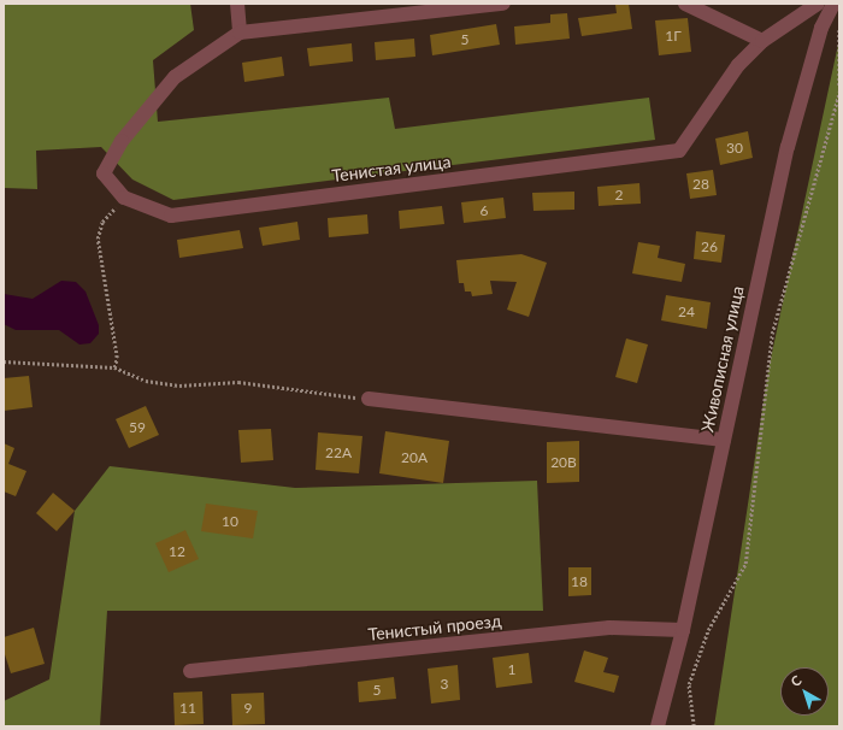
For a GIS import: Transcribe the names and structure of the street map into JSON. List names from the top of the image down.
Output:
{
  "streets": {
    "street": ["Тенистая улица", "Живописная улица", "Тенистый проезд"]
  },
  "crossings": [
    ["Живописная улица", "Тенистый проезд"]
  ],
  "house_numbers": [
    "1Г",
    "5",
    "30",
    "28",
    "2",
    "6",
    "26",
    "24",
    "59",
    "22А",
    "20А",
    "20В",
    "10",
    "12",
    "18",
    "1",
    "3",
    "5",
    "11",
    "9"
  ],
  "north": "top left"
}
